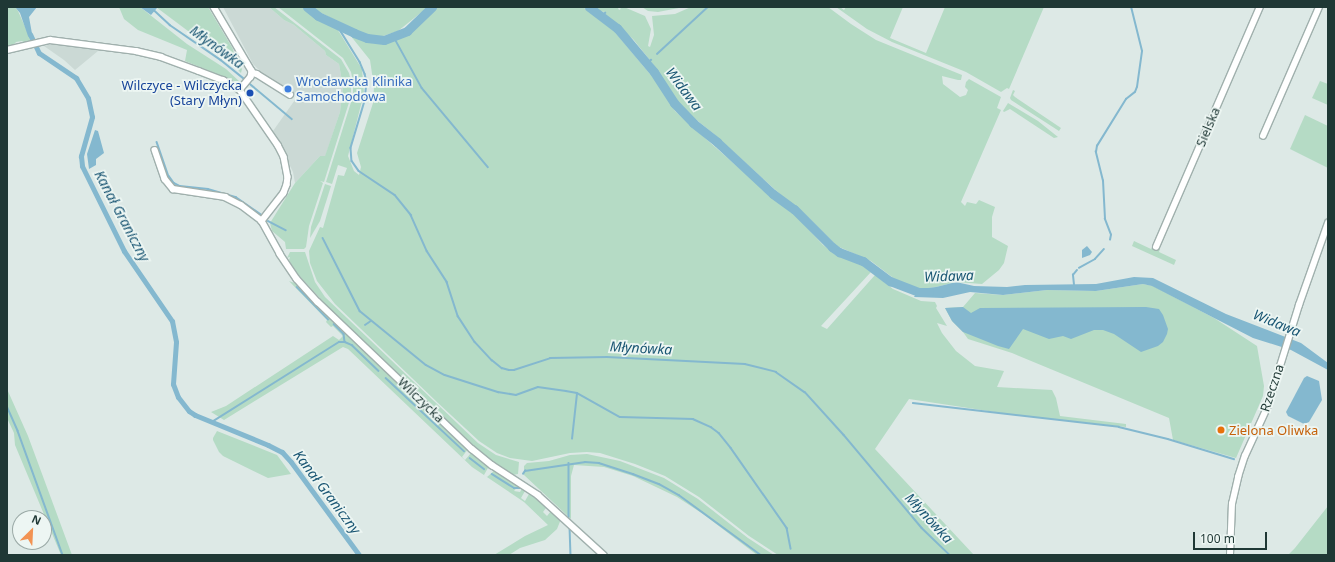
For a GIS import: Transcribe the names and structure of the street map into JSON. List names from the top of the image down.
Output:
{
  "streets": {
    "street": ["Sielska", "Rzeczna", "Wilczycka"]
  },
  "water": ["Młynówka", "Widawa", "Kanał Graniczny"],
  "places": ["Wrocławska Klinika Samochodowa", "Wilczyce - Wilczycka (Stary Młyn)", "Zielona Oliwka"],
  "scale_bar": "100 m",
  "north": "top right"
}
